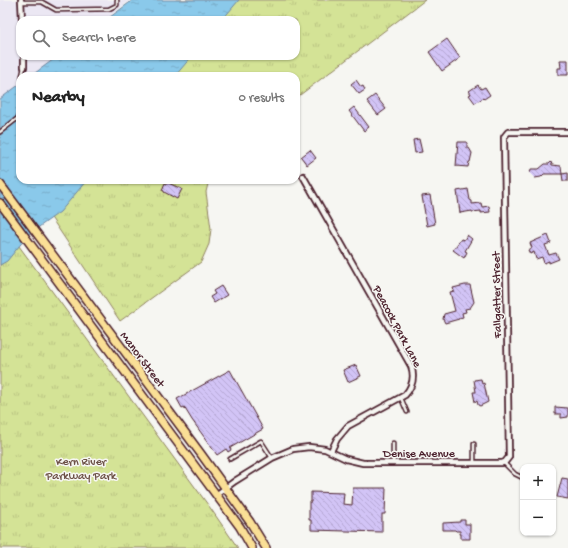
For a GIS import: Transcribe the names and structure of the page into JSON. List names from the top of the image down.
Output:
{
  "streets": {
    "main road": ["Manor Street"],
    "street": ["Fallgatter Street", "Peacock Park Lane", "Denise Avenue"]
  },
  "crossings": [
    ["Fallgatter Street", "Denise Avenue"],
    ["Peacock Park Lane", "Denise Avenue"]
  ],
  "parks": ["Kern River Parkway Park"],
  "page": {
    "search": "Search here",
    "heading": ["Nearby", "0 results"],
    "map_buttons": ["+", "−"]
  }
}
